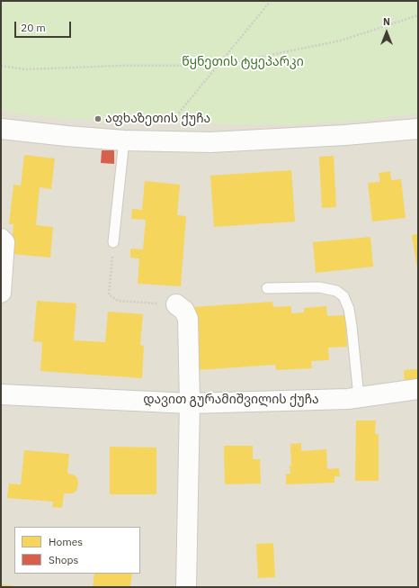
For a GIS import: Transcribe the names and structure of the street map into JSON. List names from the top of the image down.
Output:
{
  "streets": {
    "street": ["დავით გურამიშვილის ქუჩა"]
  },
  "parks": ["წყნეთის ტყეპარკი"],
  "places": ["აფხაზეთის ქუჩა"],
  "legend": ["Homes", "Shops"],
  "scale_bar": "20 m",
  "north": "top"
}
